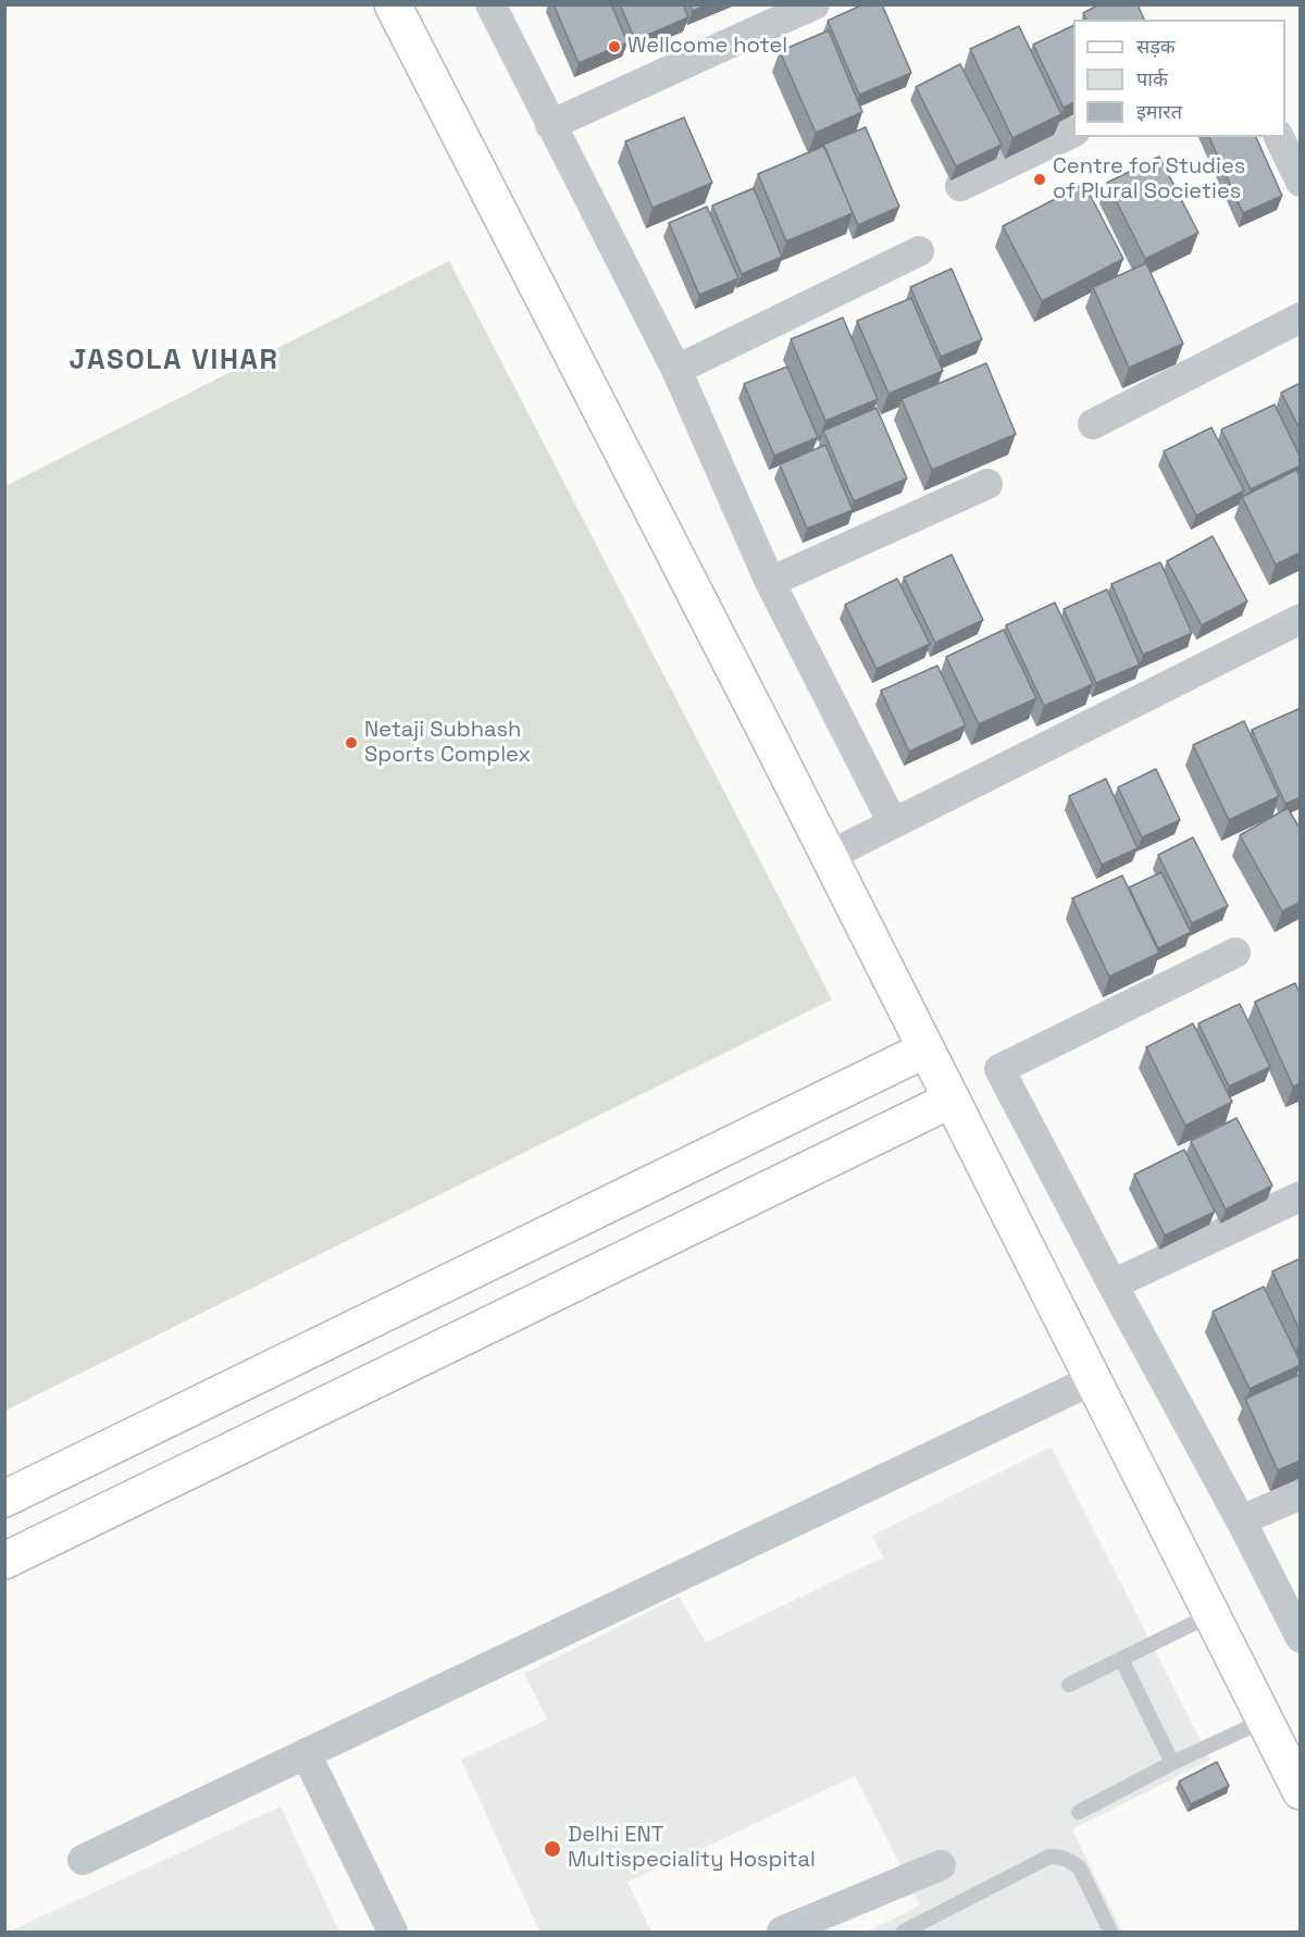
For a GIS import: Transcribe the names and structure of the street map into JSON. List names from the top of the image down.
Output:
{
  "districts": ["JASOLA VIHAR"],
  "places": [
    "Wellcome hotel",
    "Centre for Studies of Plural Societies",
    "Netaji Subhash Sports Complex",
    "Delhi ENT Multispeciality Hospital"
  ],
  "legend": ["सड़क", "पार्क", "इमारत"]
}
